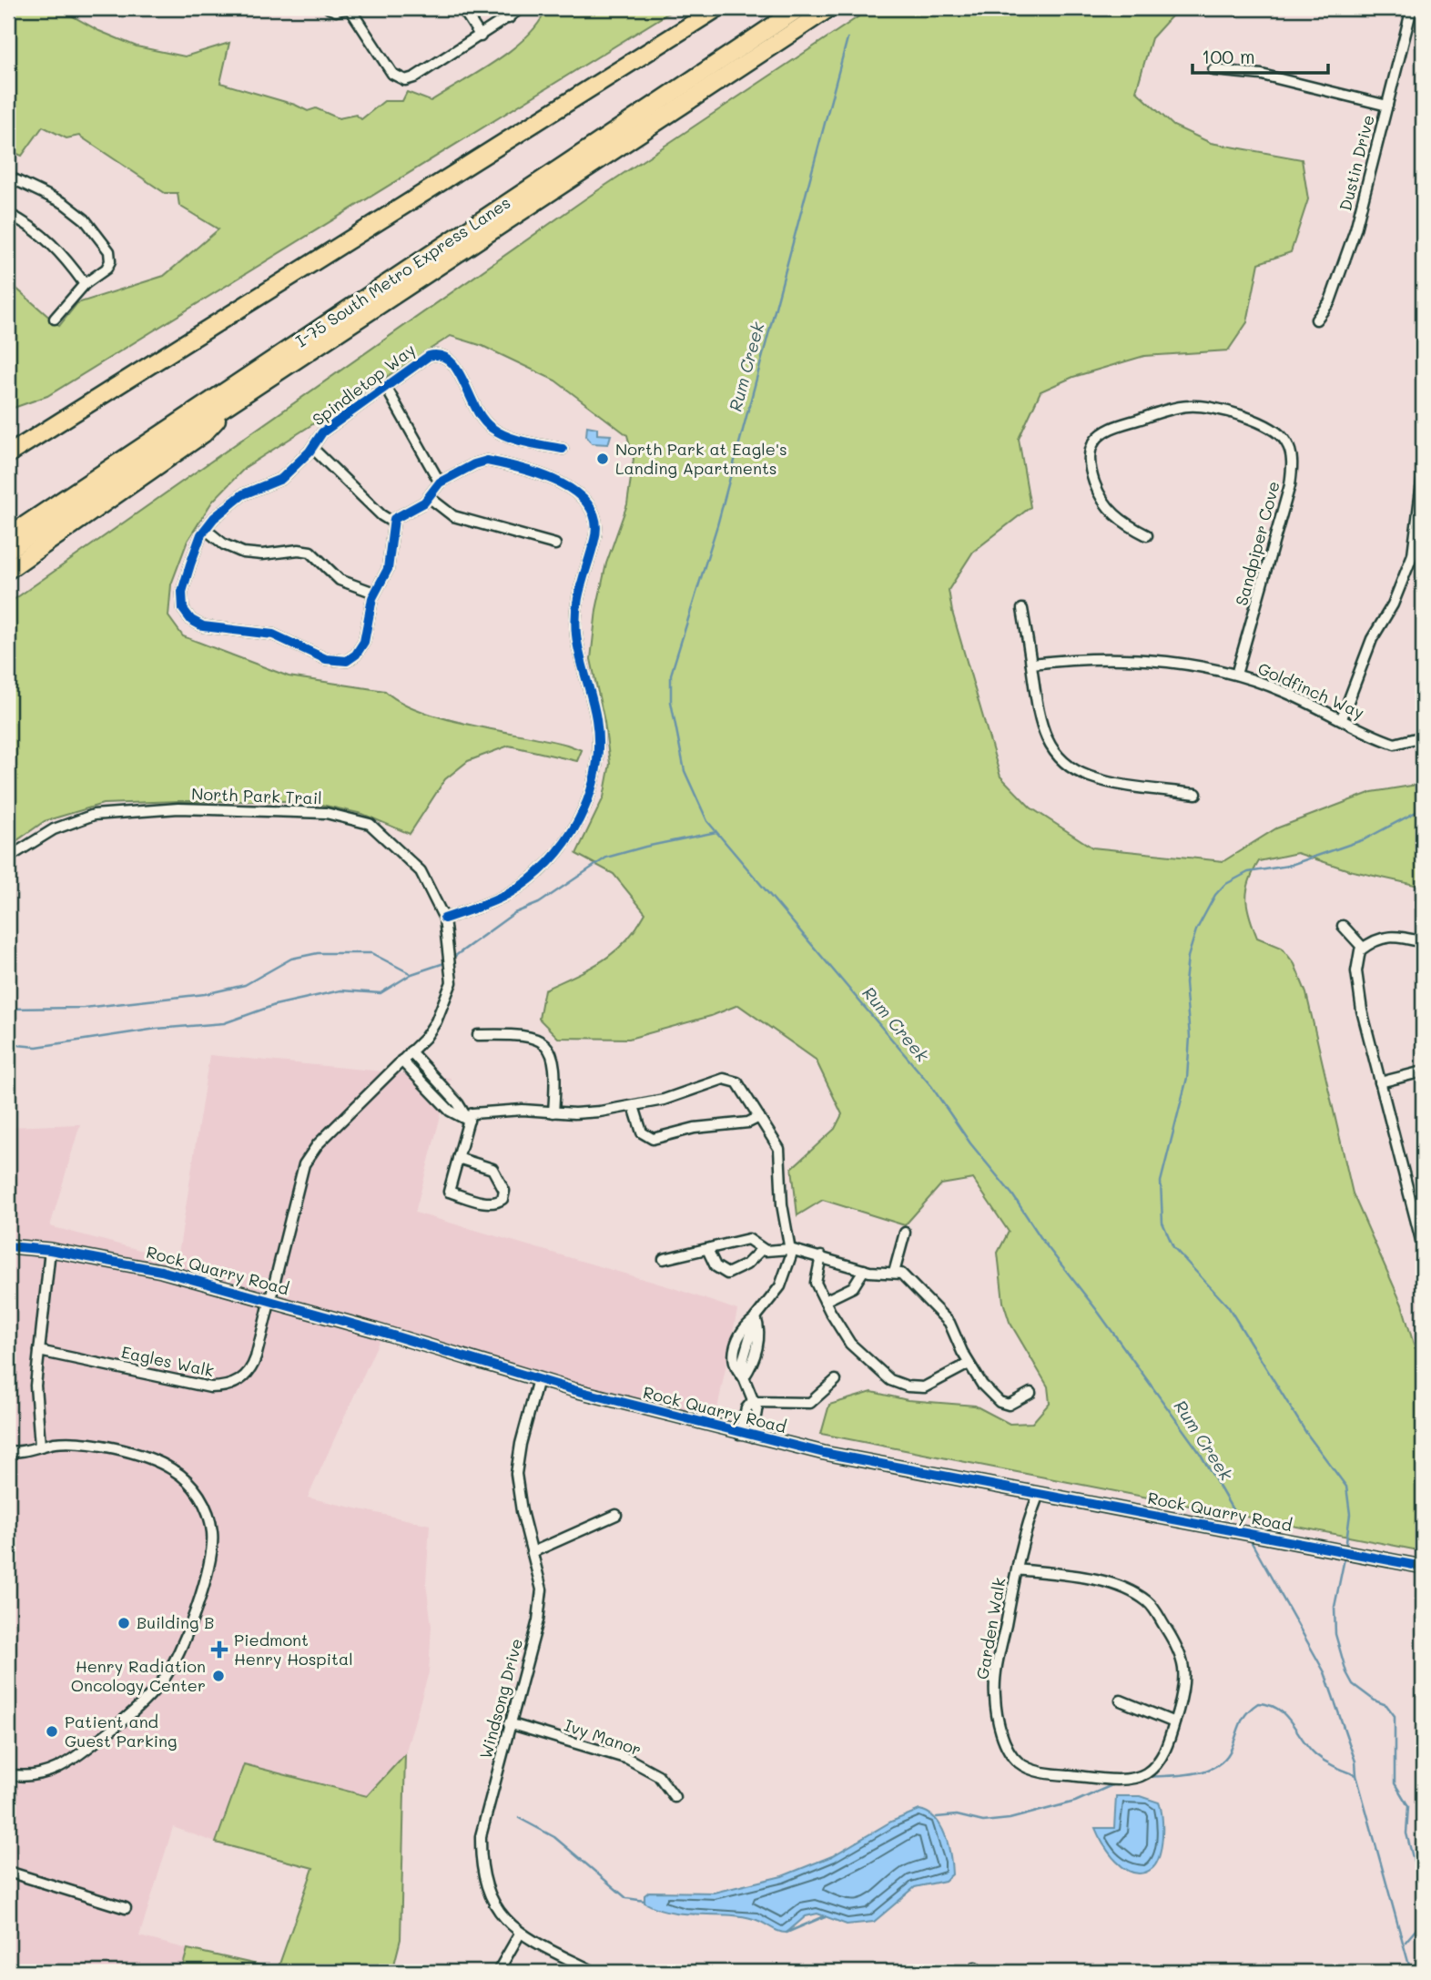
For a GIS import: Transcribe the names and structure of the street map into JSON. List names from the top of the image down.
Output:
{
  "streets": {
    "highway": ["I-75 South Metro Express Lanes"],
    "street": [
      "Dustin Drive",
      "Spindletop Way",
      "Sandpiper Cove",
      "Goldfinch Way",
      "North Park Trail",
      "Rock Quarry Road",
      "Eagles Walk",
      "Garden Walk",
      "Windsong Drive",
      "Ivy Manor"
    ]
  },
  "crossings": [
    ["Sandpiper Cove", "Goldfinch Way"],
    ["North Park Trail", "Rock Quarry Road"],
    ["North Park Trail", "Eagles Walk"],
    ["Rock Quarry Road", "Eagles Walk"],
    ["Rock Quarry Road", "Garden Walk"],
    ["Rock Quarry Road", "Windsong Drive"],
    ["Windsong Drive", "Ivy Manor"]
  ],
  "water": ["Rum Creek"],
  "places": {
    "other": [
      "North Park at Eagle's Landing Apartments",
      "Building B",
      "Henry Radiation Oncology Center",
      "Patient and Guest Parking"
    ],
    "health": ["Piedmont Henry Hospital"]
  },
  "scale_bar": "100 m"
}
